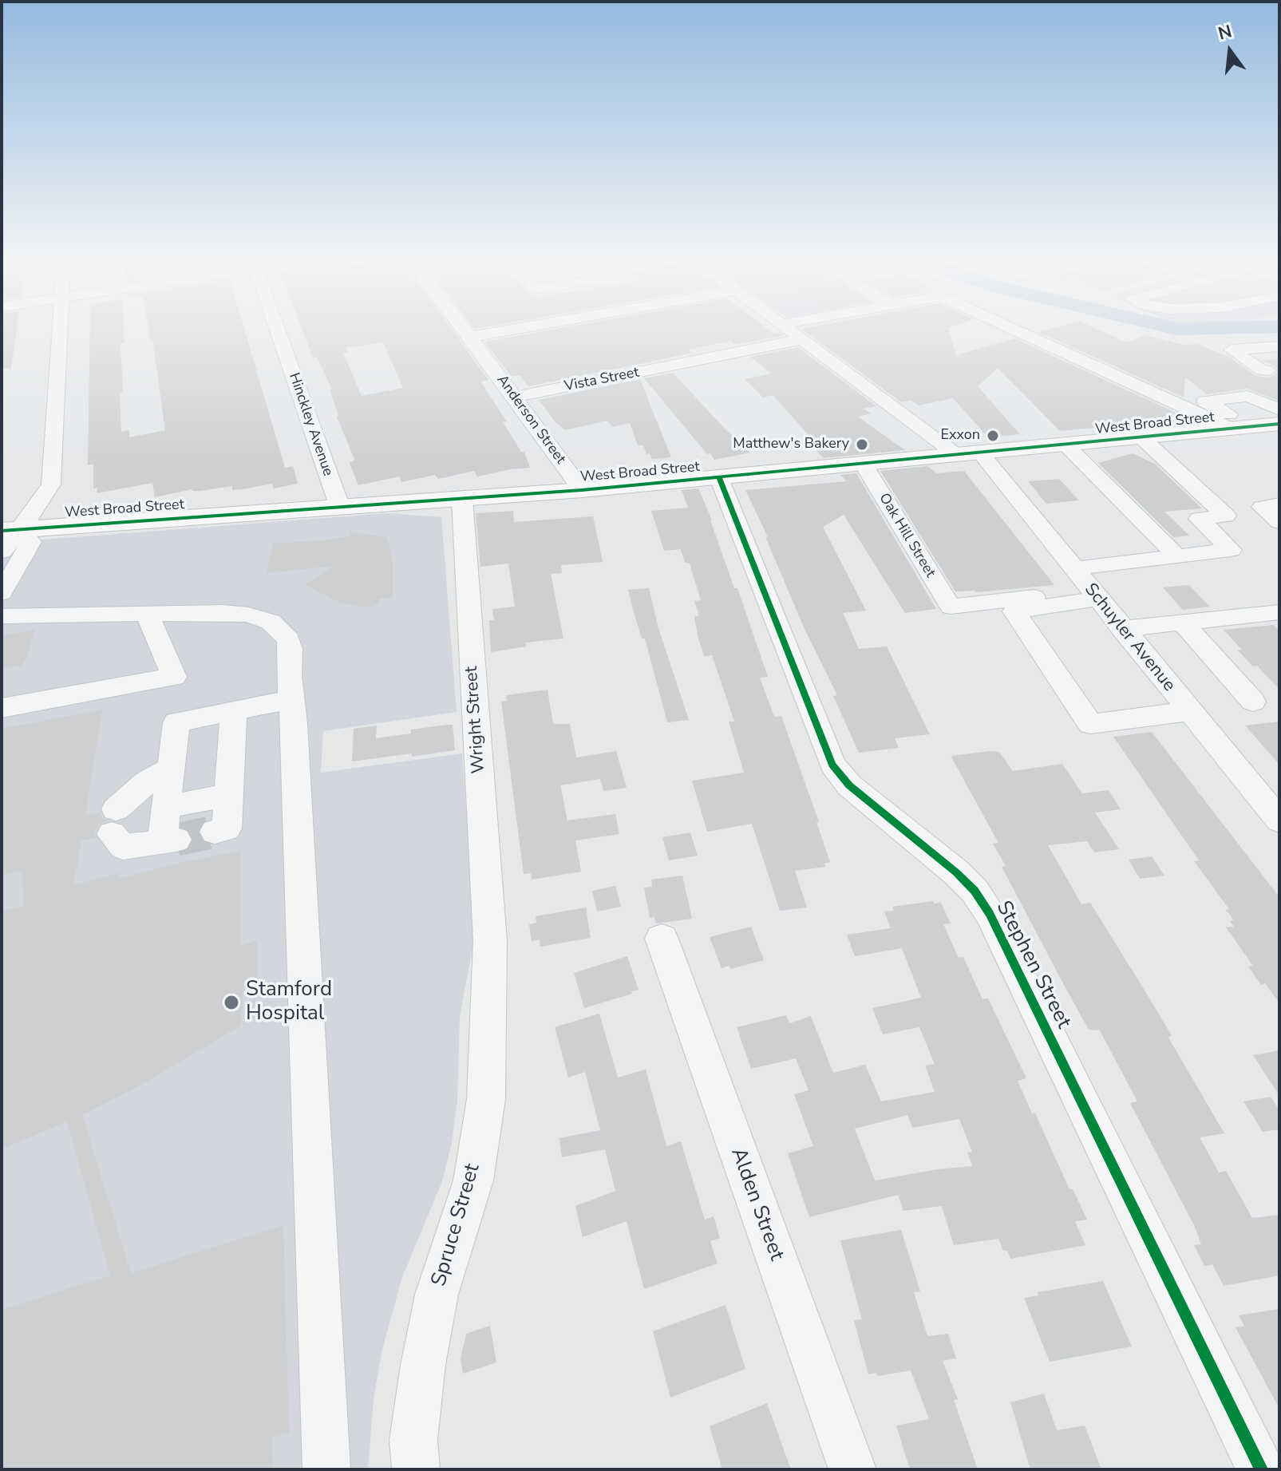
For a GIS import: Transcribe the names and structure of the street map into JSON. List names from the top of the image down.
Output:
{
  "streets": {
    "main road": ["West Broad Street"],
    "street": [
      "Vista Street",
      "Anderson Street",
      "Hinckley Avenue",
      "Oak Hill Street",
      "Schuyler Avenue",
      "Wright Street",
      "Stephen Street",
      "Alden Street",
      "Spruce Street"
    ]
  },
  "crossings": [
    ["Vista Street", "Anderson Street"],
    ["Vista Street", "Schuyler Avenue"],
    ["Anderson Street", "West Broad Street"],
    ["West Broad Street", "Hinckley Avenue"],
    ["West Broad Street", "Oak Hill Street"],
    ["West Broad Street", "Schuyler Avenue"],
    ["West Broad Street", "Wright Street"],
    ["West Broad Street", "Stephen Street"],
    ["Oak Hill Street", "Schuyler Avenue"],
    ["Wright Street", "Spruce Street"]
  ],
  "places": ["Exxon", "Matthew's Bakery", "Stamford Hospital"],
  "north": "top"
}
